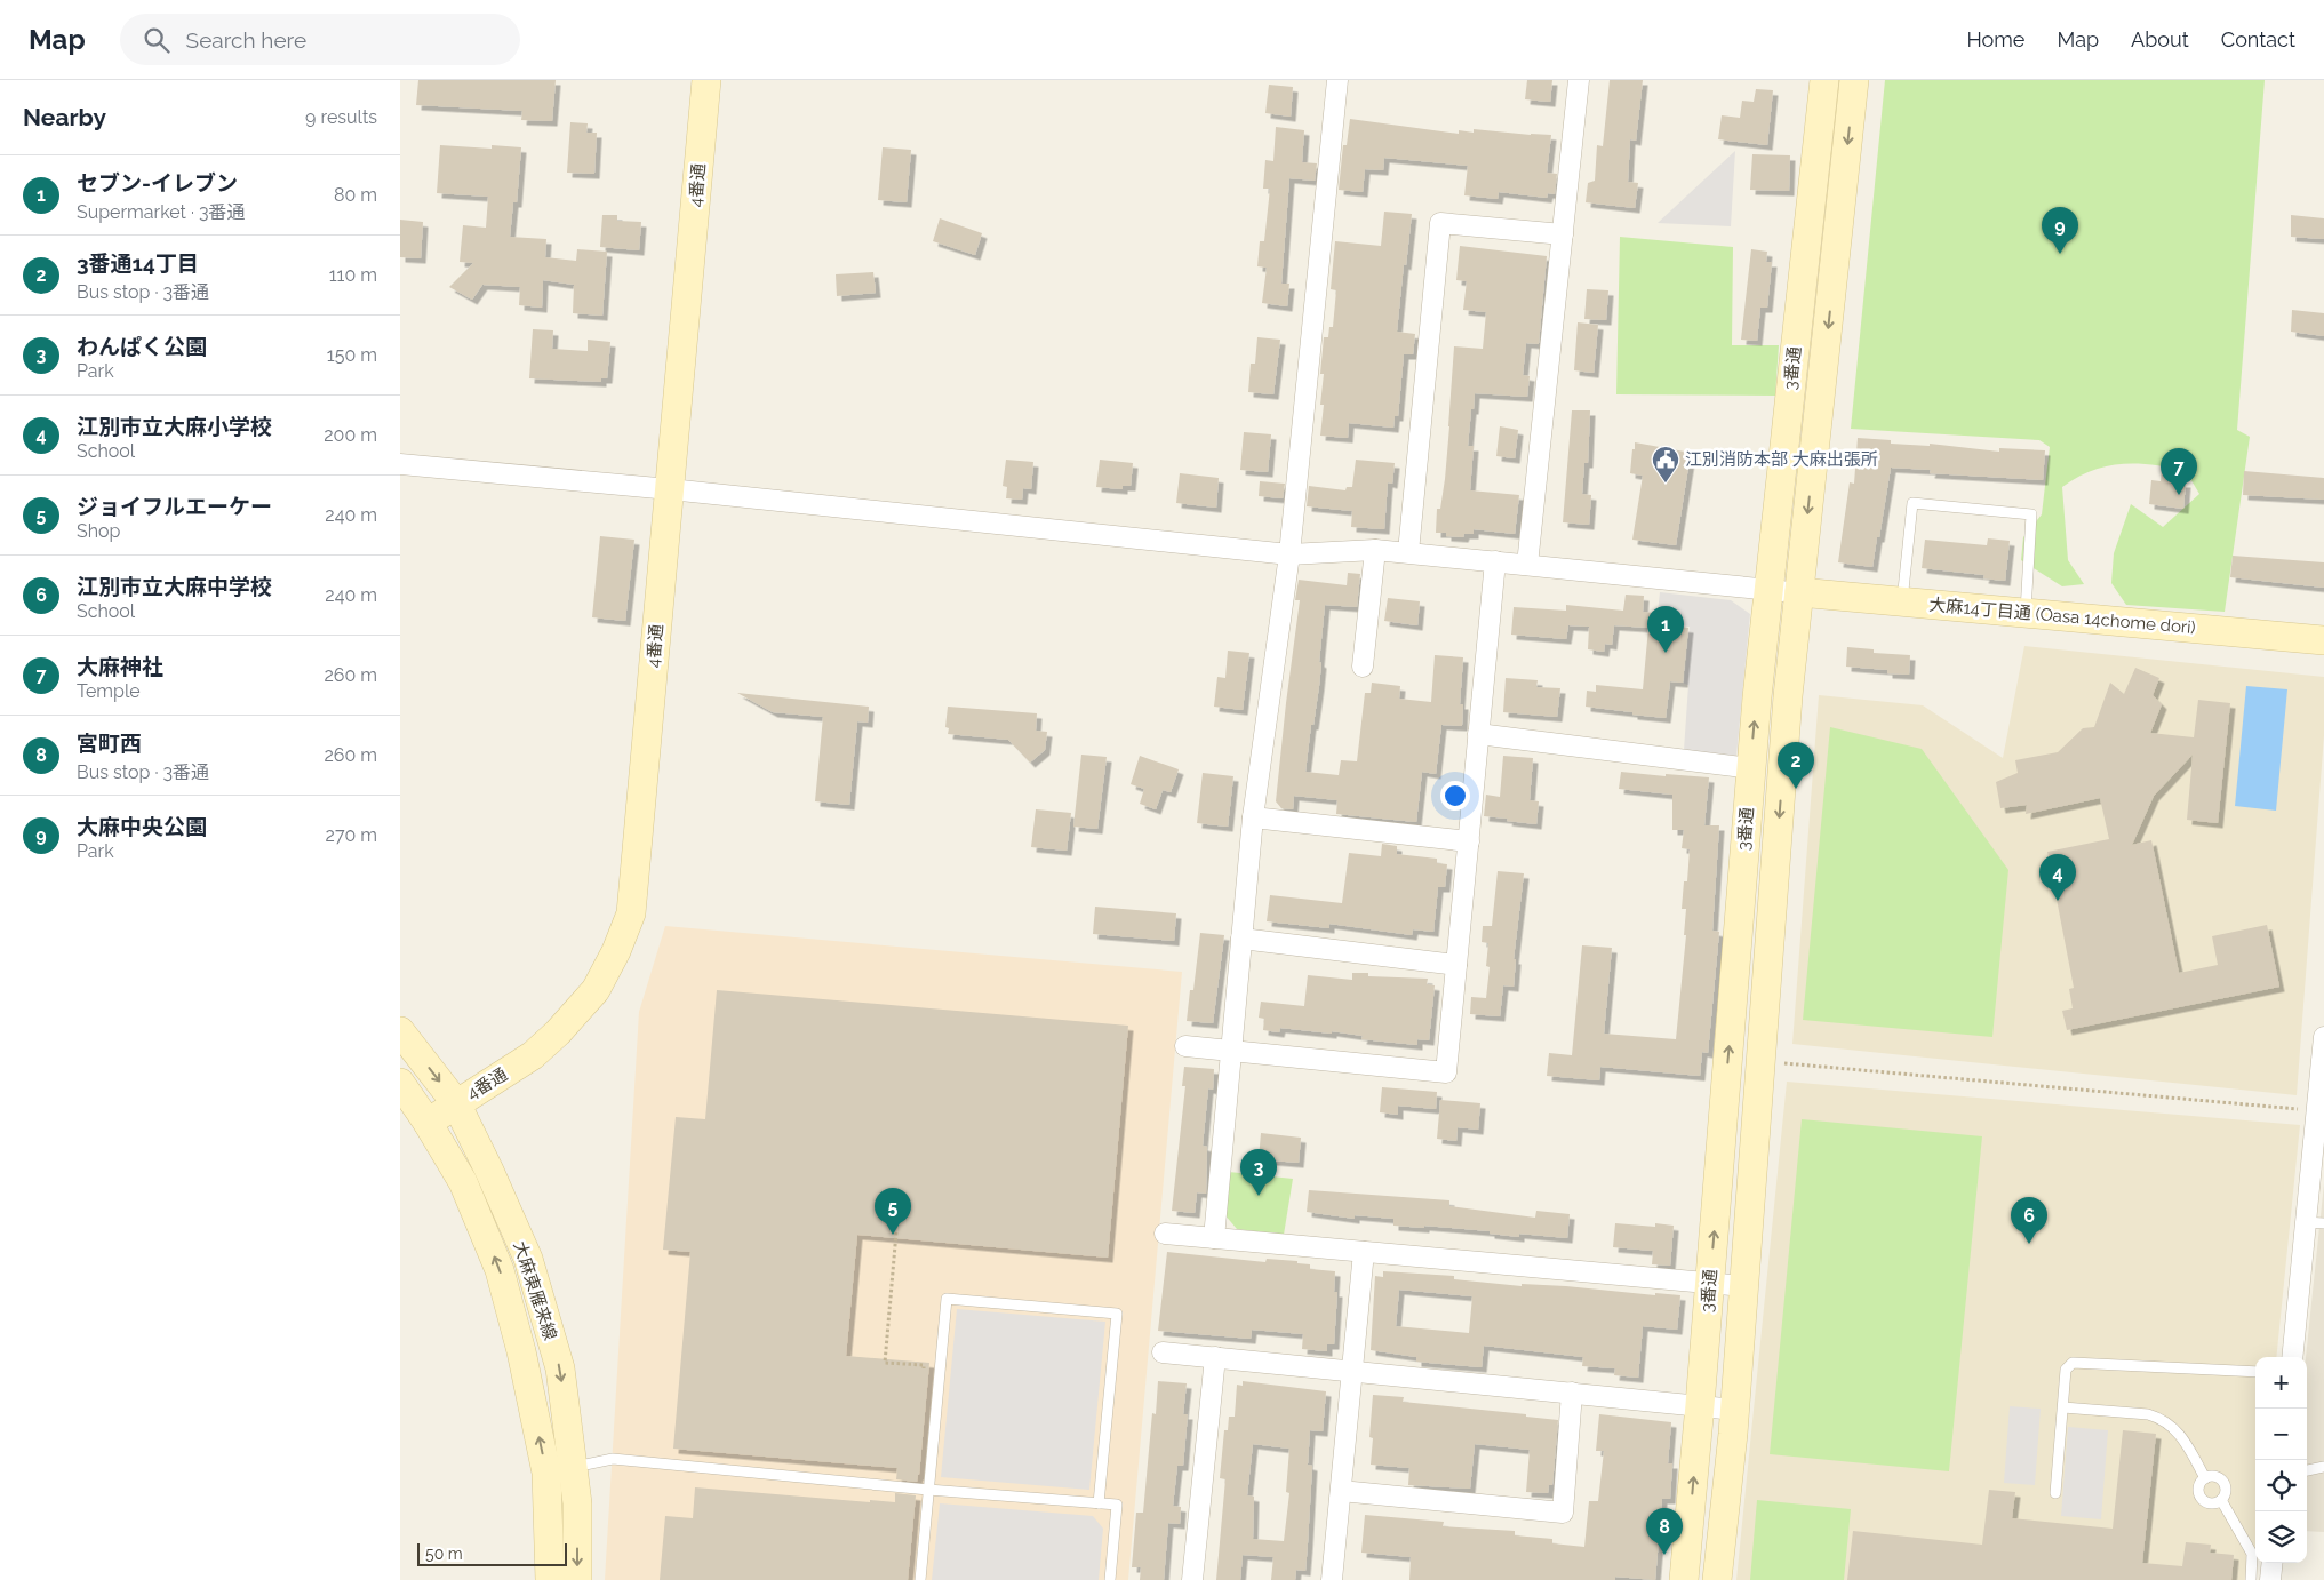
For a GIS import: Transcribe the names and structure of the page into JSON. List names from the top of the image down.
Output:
{
  "streets": {
    "street": [
      "4番通",
      "3番通",
      "大麻14丁目通 (Oasa 14chome dori)",
      "大麻東雁来線"
    ]
  },
  "crossings": [
    ["4番通", "大麻東雁来線"],
    ["3番通", "大麻14丁目通 (Oasa 14chome dori)"]
  ],
  "places": {
    "public building": ["江別消防本部 大麻出張所"]
  },
  "scale_bar": "50 m",
  "page": {
    "header": "Map",
    "search": "Search here",
    "nav": [
      "Home",
      "Map",
      "About",
      "Contact"
    ],
    "heading": ["Nearby", "9 results"],
    "list": [
      {
        "mark": "1",
        "name": "セブン-イレブン",
        "note": "Supermarket · 3番通",
        "value": "80 m"
      },
      {
        "mark": "2",
        "name": "3番通14丁目",
        "note": "Bus stop · 3番通",
        "value": "110 m"
      },
      {
        "mark": "3",
        "name": "わんぱく公園",
        "note": "Park",
        "value": "150 m"
      },
      {
        "mark": "4",
        "name": "江別市立大麻小学校",
        "note": "School",
        "value": "200 m"
      },
      {
        "mark": "5",
        "name": "ジョイフルエーケー",
        "note": "Shop",
        "value": "240 m"
      },
      {
        "mark": "6",
        "name": "江別市立大麻中学校",
        "note": "School",
        "value": "240 m"
      },
      {
        "mark": "7",
        "name": "大麻神社",
        "note": "Temple",
        "value": "260 m"
      },
      {
        "mark": "8",
        "name": "宮町西",
        "note": "Bus stop · 3番通",
        "value": "260 m"
      },
      {
        "mark": "9",
        "name": "大麻中央公園",
        "note": "Park",
        "value": "270 m"
      }
    ],
    "pins": [
      "9",
      "7",
      "1",
      "2",
      "4",
      "3",
      "5",
      "6",
      "8"
    ],
    "map_buttons": ["+", "−"],
    "scale": "50 m"
  }
}
